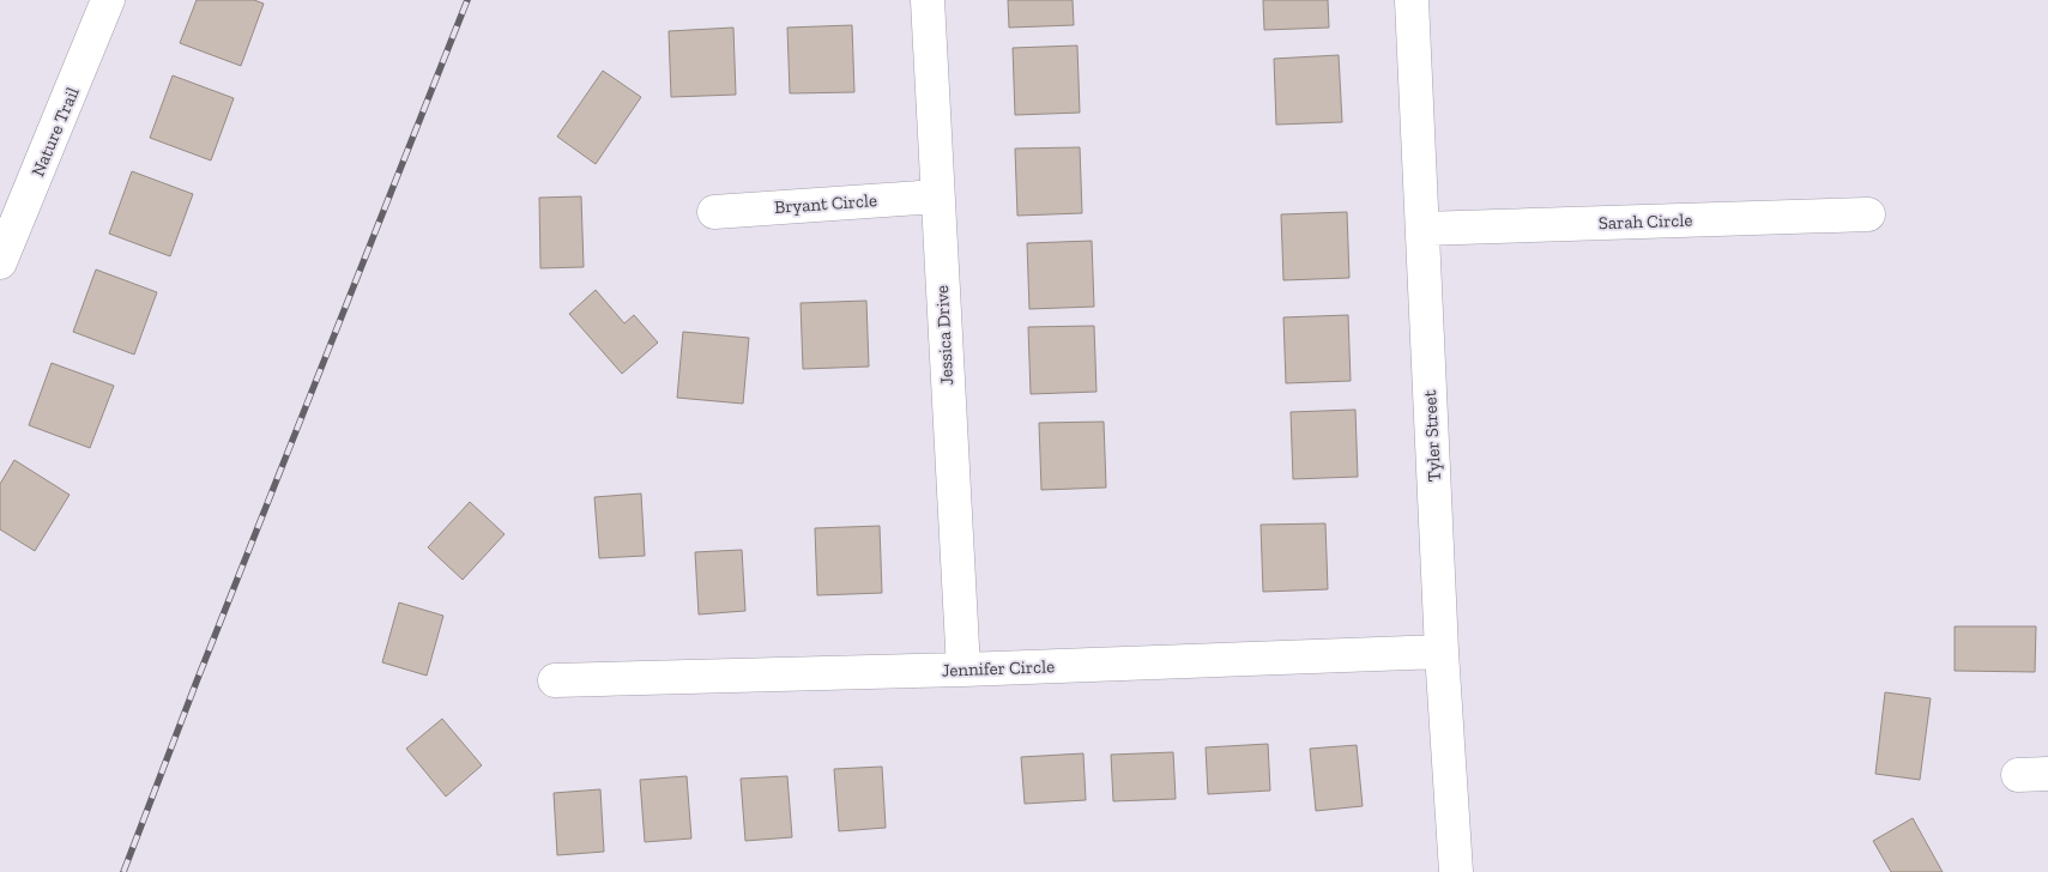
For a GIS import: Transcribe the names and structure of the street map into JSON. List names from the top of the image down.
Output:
{
  "streets": {
    "street": [
      "Nature Trail",
      "Bryant Circle",
      "Sarah Circle",
      "Jessica Drive",
      "Tyler Street",
      "Jennifer Circle"
    ]
  },
  "crossings": [
    ["Bryant Circle", "Jessica Drive"],
    ["Sarah Circle", "Tyler Street"],
    ["Jessica Drive", "Jennifer Circle"],
    ["Tyler Street", "Jennifer Circle"]
  ]
}
